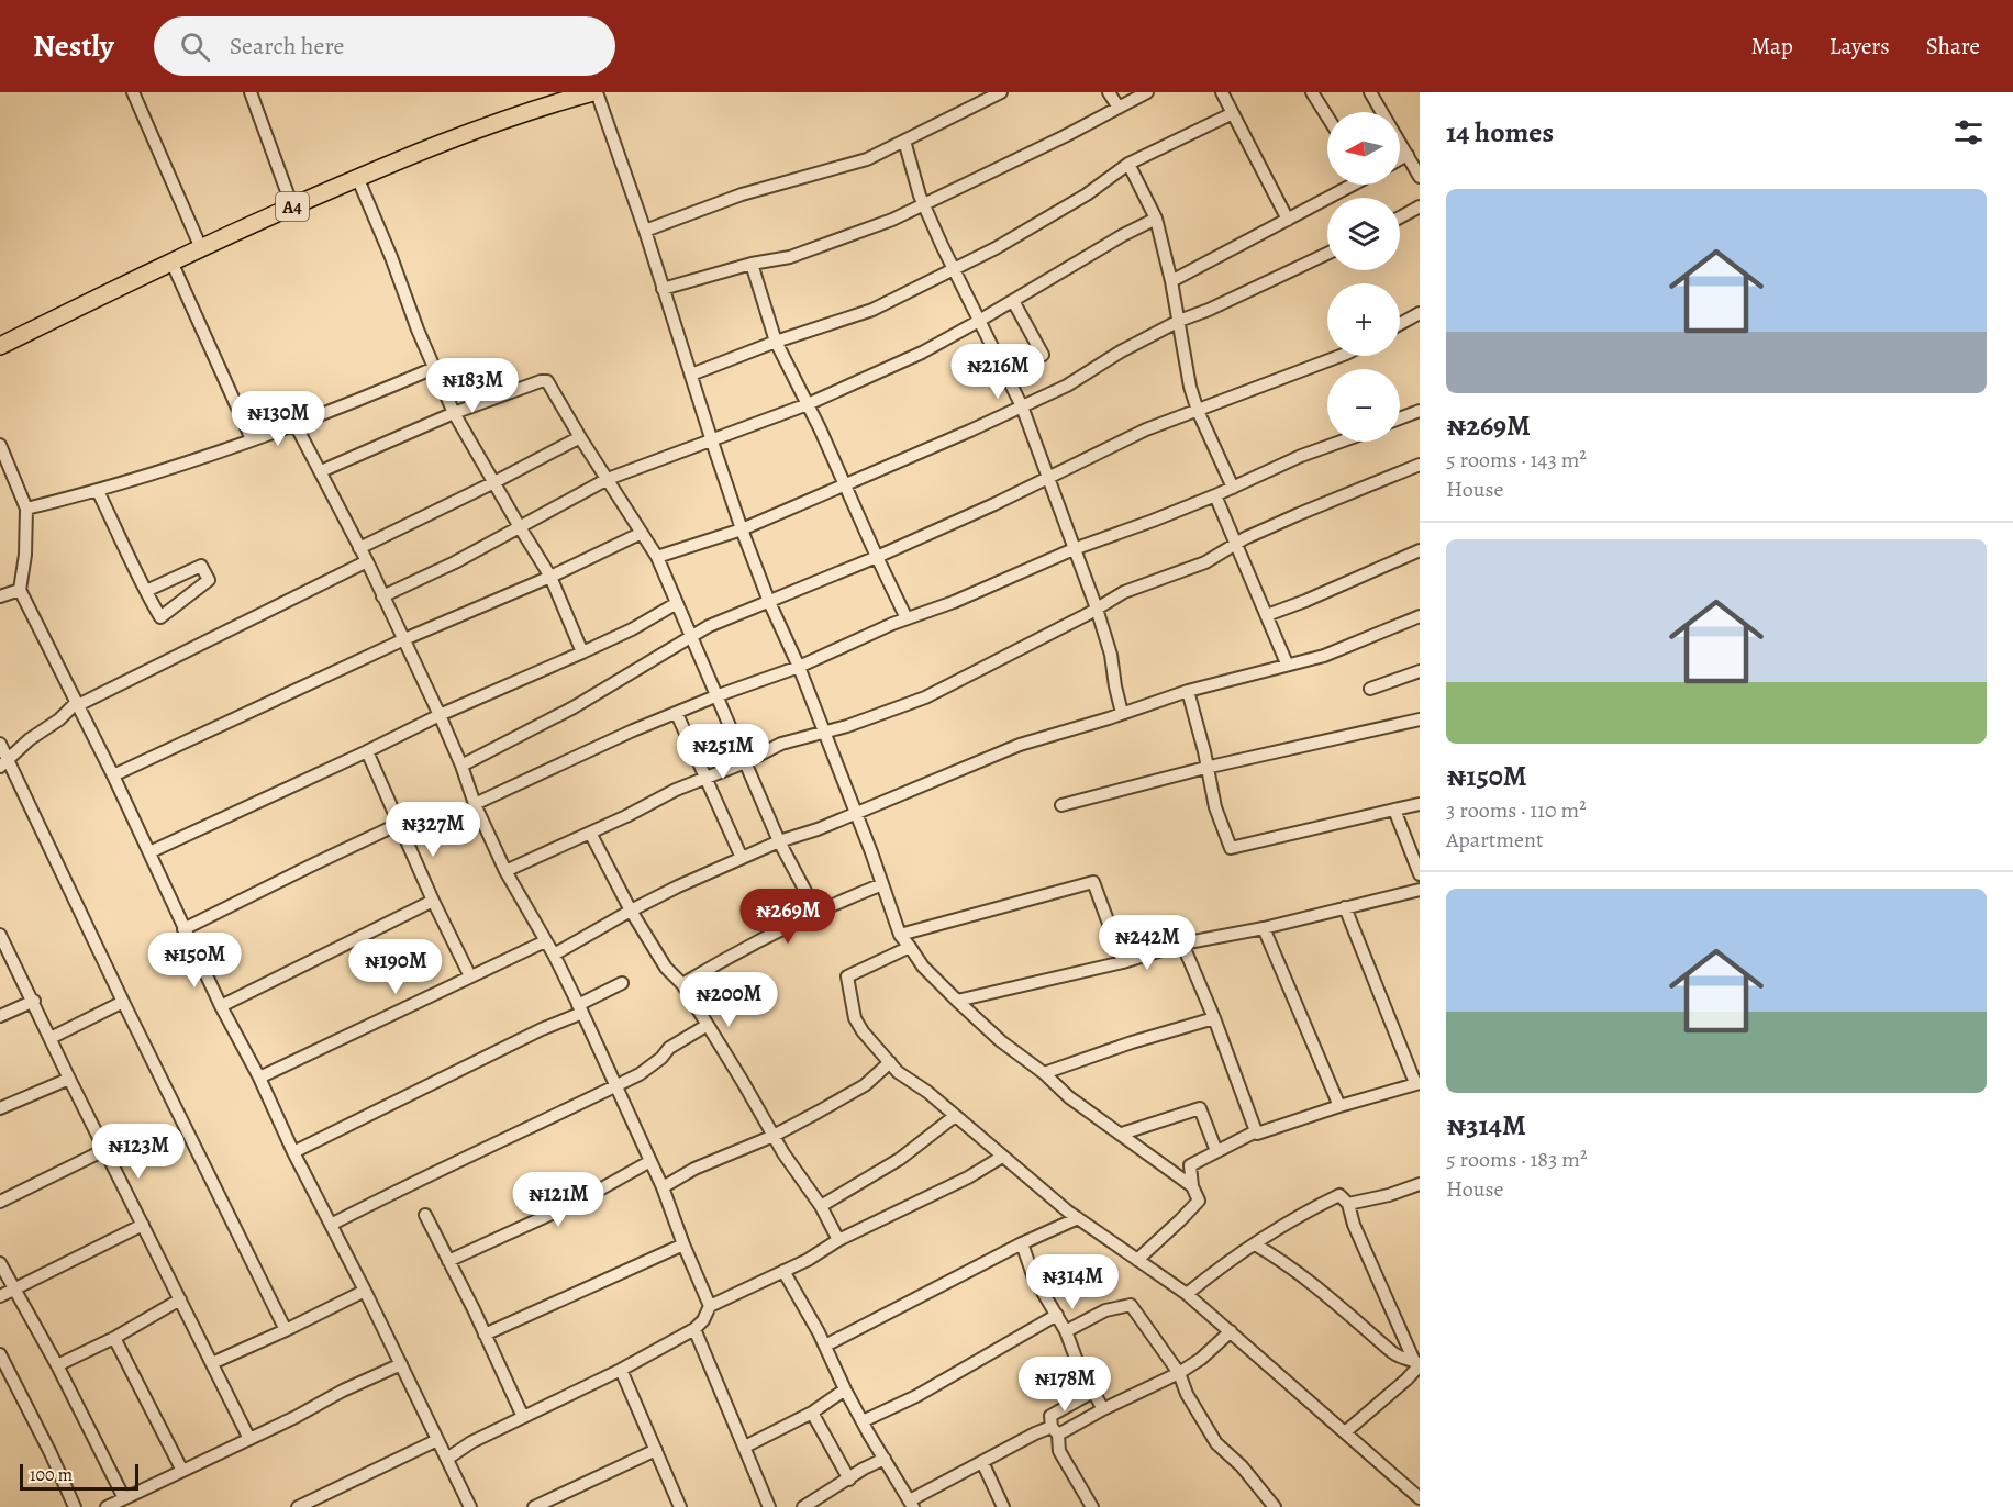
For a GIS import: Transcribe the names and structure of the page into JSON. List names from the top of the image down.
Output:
{
  "streets": {
    "highway": ["A4"]
  },
  "scale_bar": "100 m",
  "north": "left",
  "page": {
    "header": "Nestly",
    "search": "Search here",
    "nav": ["Map", "Layers", "Share"],
    "heading": "14 homes",
    "map_buttons": ["+", "−"],
    "list": [
      {
        "name": "₦269M",
        "note": "5 rooms · 143 m² · House"
      },
      {
        "name": "₦150M",
        "note": "3 rooms · 110 m² · Apartment"
      },
      {
        "name": "₦314M",
        "note": "5 rooms · 183 m² · House"
      }
    ],
    "price": [
      "₦216M",
      "₦183M",
      "₦130M",
      "₦251M",
      "₦327M",
      "₦269M",
      "₦242M",
      "₦150M",
      "₦190M",
      "₦200M",
      "₦123M",
      "₦121M",
      "₦314M",
      "₦178M"
    ],
    "scale": "100 m"
  }
}
